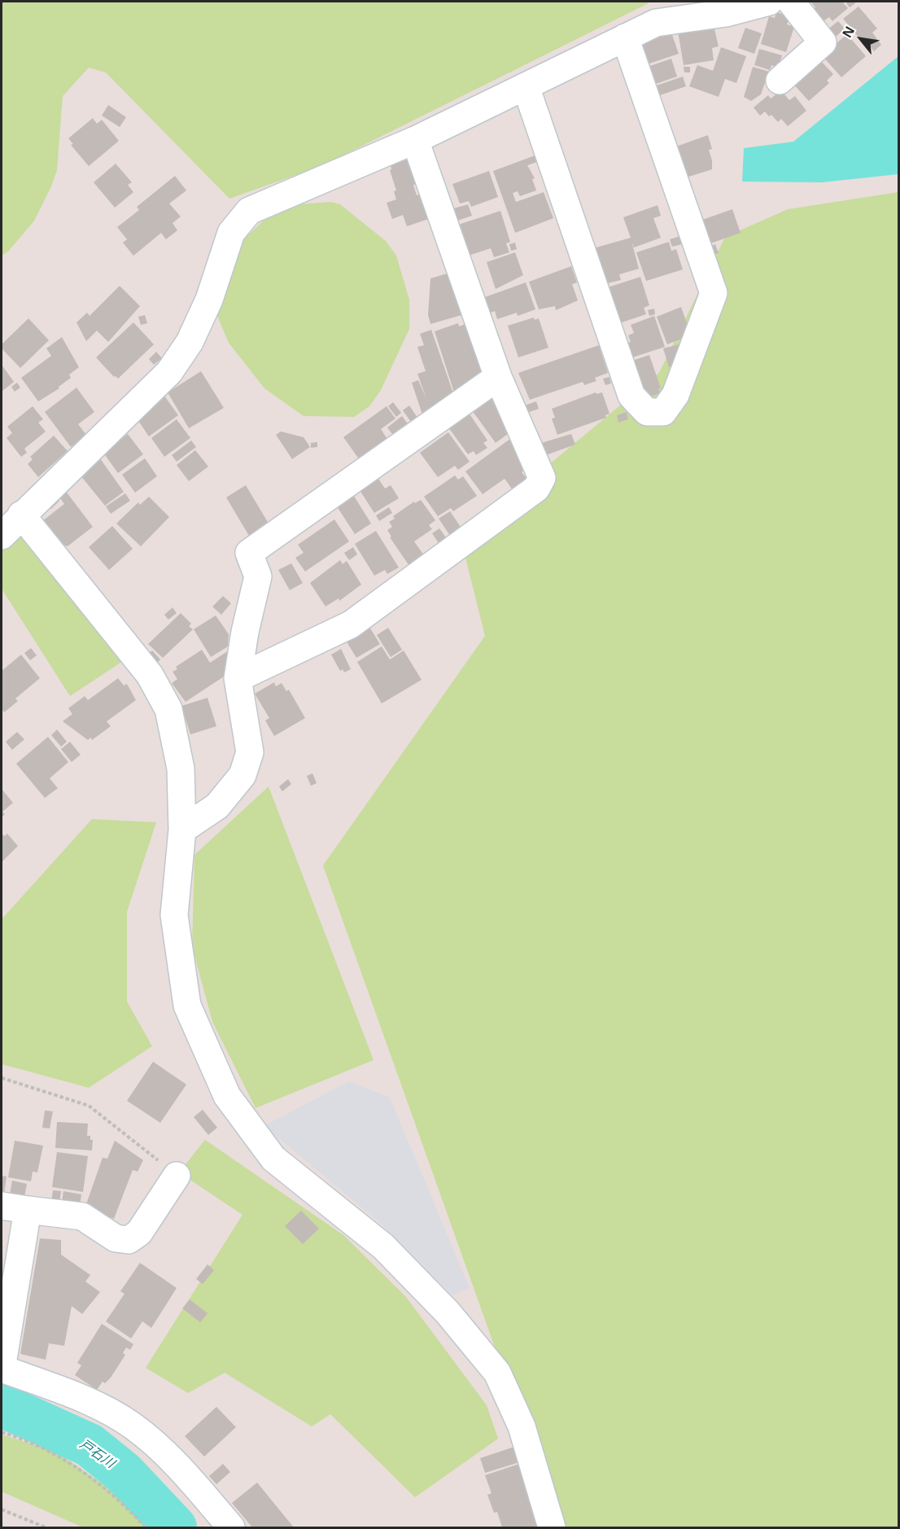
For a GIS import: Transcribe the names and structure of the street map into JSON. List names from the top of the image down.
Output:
{
  "water": ["戸石川"],
  "north": "top left"
}
